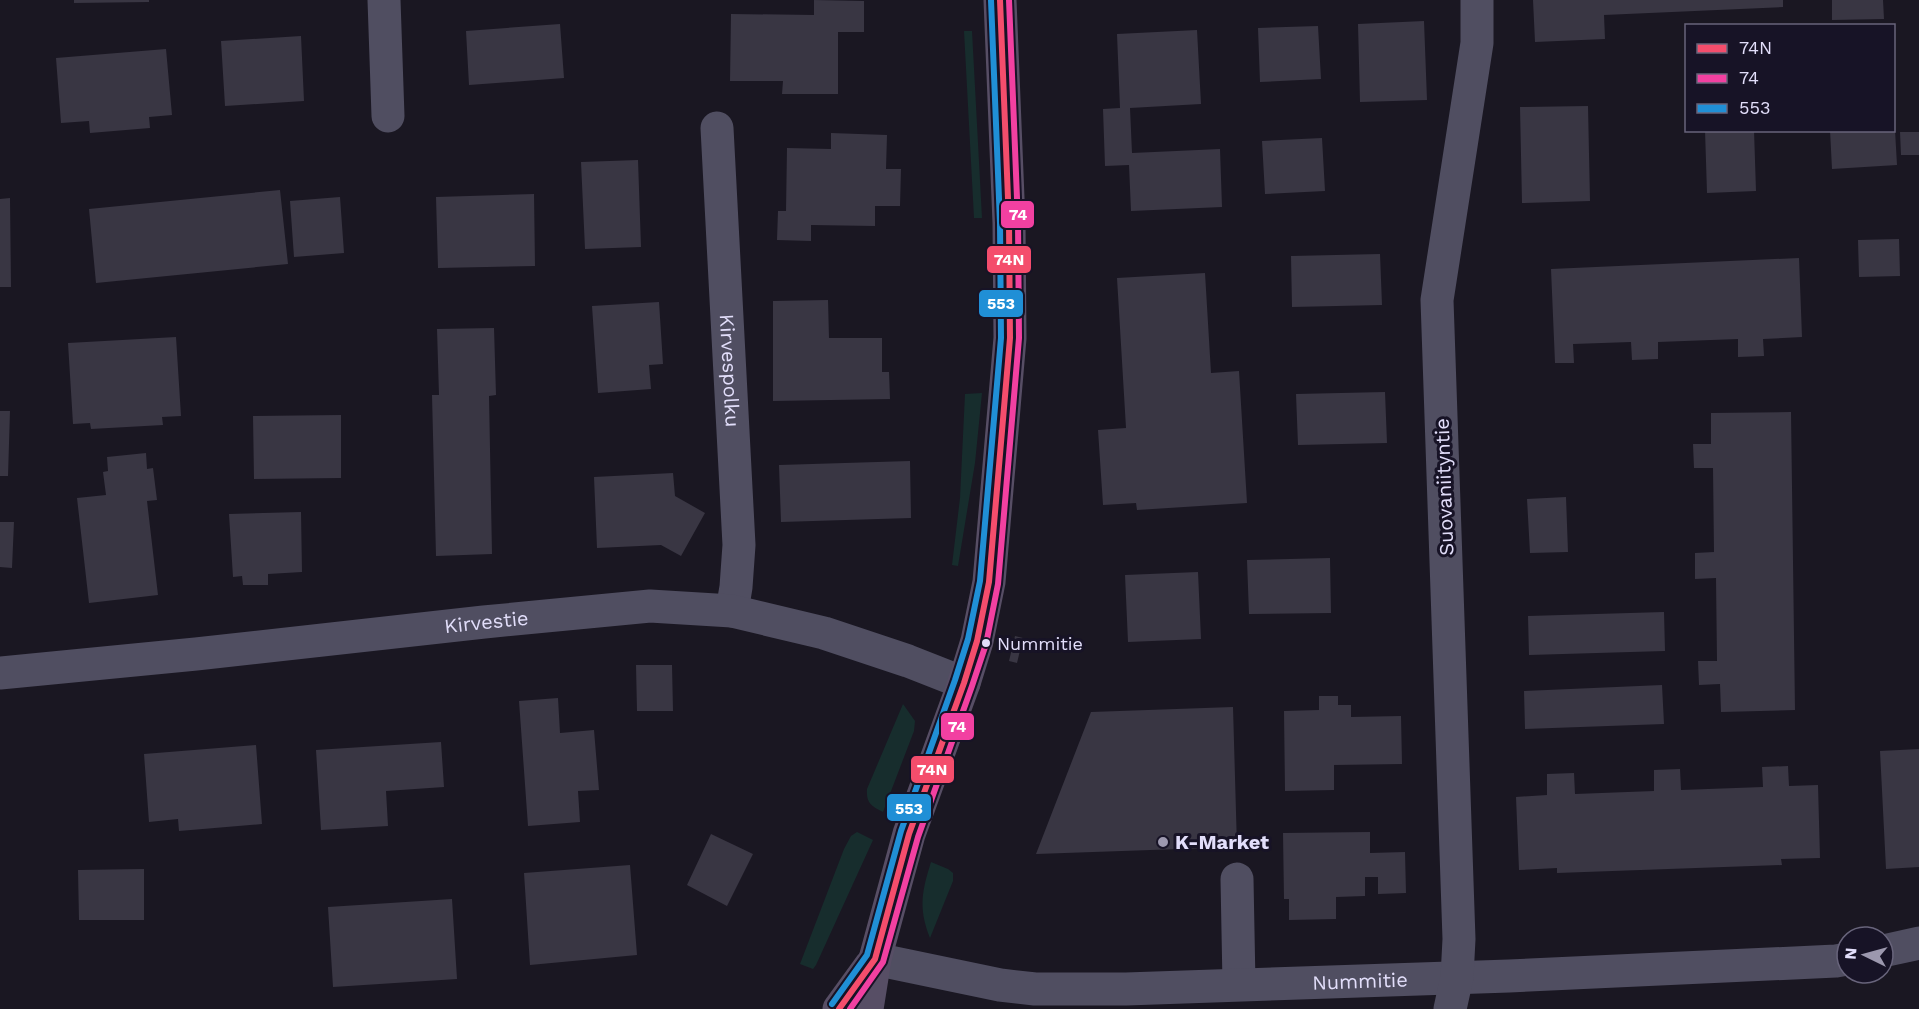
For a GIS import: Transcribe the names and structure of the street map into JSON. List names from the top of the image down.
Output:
{
  "streets": {
    "street": [
      "Kirvespolku",
      "Suovaniityntie",
      "Kirvestie",
      "Nummitie"
    ]
  },
  "crossings": [
    ["Kirvespolku", "Kirvestie"],
    ["Suovaniityntie", "Nummitie"]
  ],
  "places": ["Nummitie", "K-Market"],
  "lines": ["transit line 74N", "transit line 74", "transit line 553"],
  "legend": ["74N", "74", "553"],
  "north": "left"
}
